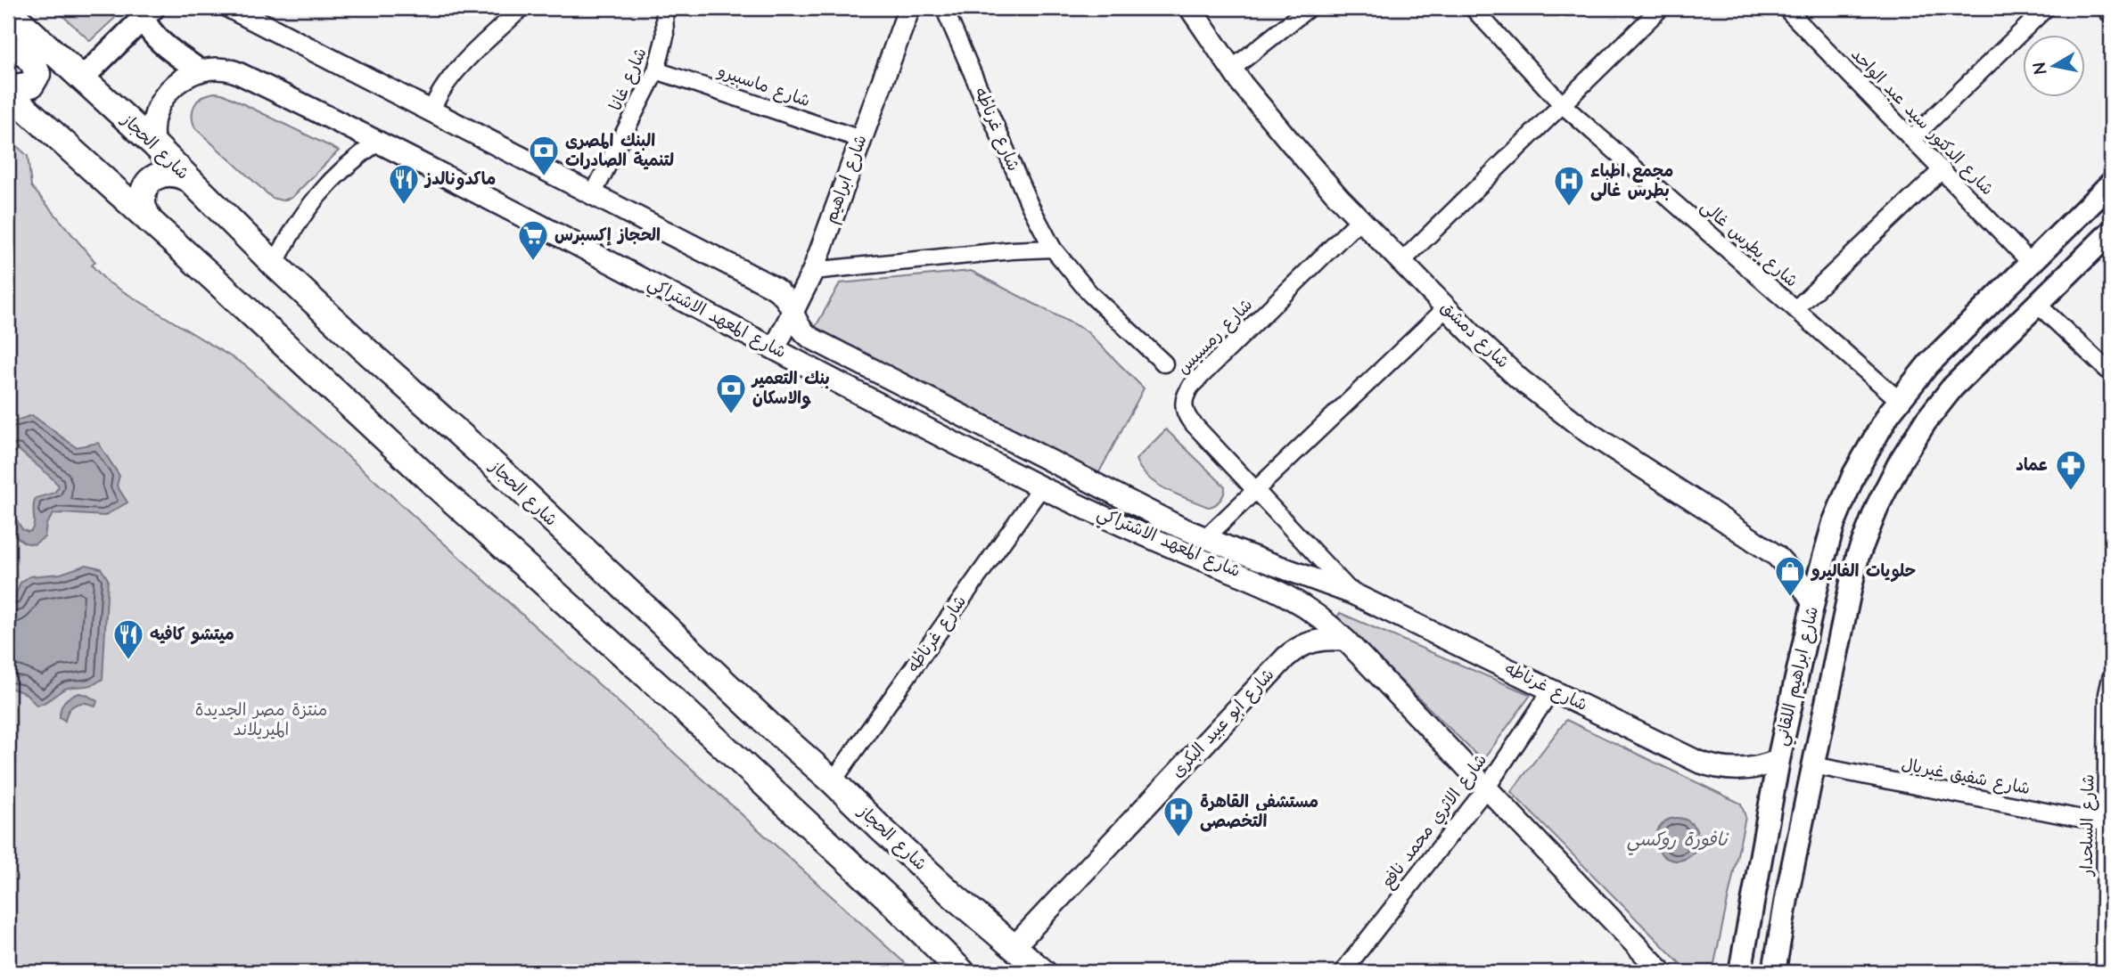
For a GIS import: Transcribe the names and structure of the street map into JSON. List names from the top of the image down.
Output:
{
  "streets": {
    "main road": ["شارع الحجاز", "شارع ابراهيم اللقاني"],
    "street": [
      "شارع غانا",
      "شارع ماسبيرو",
      "شارع الدكتور سيد عبد الواحد",
      "شارع غرناطه",
      "شارع ابراهيم",
      "شارع بطرس غالى",
      "شارع المعهد الاشتراكي",
      "شارع دمشق",
      "شارع رمسيس",
      "شارع ابو عبيد البكرى",
      "شارع شفيق غبريال",
      "شارع الاثري محمد نافع",
      "شارع السلحدار"
    ]
  },
  "crossings": [
    ["شارع غانا", "شارع ماسبيرو"],
    ["شارع غانا", "شارع المعهد الاشتراكي"],
    ["شارع ماسبيرو", "شارع ابراهيم"],
    ["شارع الدكتور سيد عبد الواحد", "شارع ابراهيم اللقاني"],
    ["شارع غرناطه", "شارع الحجاز"],
    ["شارع غرناطه", "شارع المعهد الاشتراكي"],
    ["شارع غرناطه", "شارع ابراهيم اللقاني"],
    ["شارع غرناطه", "شارع الاثري محمد نافع"],
    ["شارع الحجاز", "شارع ابو عبيد البكرى"],
    ["شارع ابراهيم", "شارع المعهد الاشتراكي"],
    ["شارع بطرس غالى", "شارع ابراهيم اللقاني"],
    ["شارع المعهد الاشتراكي", "شارع ابو عبيد البكرى"],
    ["شارع دمشق", "شارع رمسيس"],
    ["شارع دمشق", "شارع ابراهيم اللقاني"],
    ["شارع ابراهيم اللقاني", "شارع شفيق غبريال"],
    ["شارع شفيق غبريال", "شارع السلحدار"]
  ],
  "water": ["نافورة روكسي"],
  "parks": ["منتزة مصر الجديدة الميريلاند"],
  "places": {
    "bank": ["البنك المصرى لتنمية الصادرات", "بنك التعمير والاسكان"],
    "restaurant": ["ماكدونالدز", "ميتشو كافيه"],
    "hospital": ["مجمع اطباء بطرس غالى", "مستشفي القاهرة التخصصى"],
    "supermarket": ["الحجاز إكسبرس"],
    "pharmacy": ["عماد"],
    "shop": ["حلويات الفاليرو"]
  },
  "north": "left"
}
